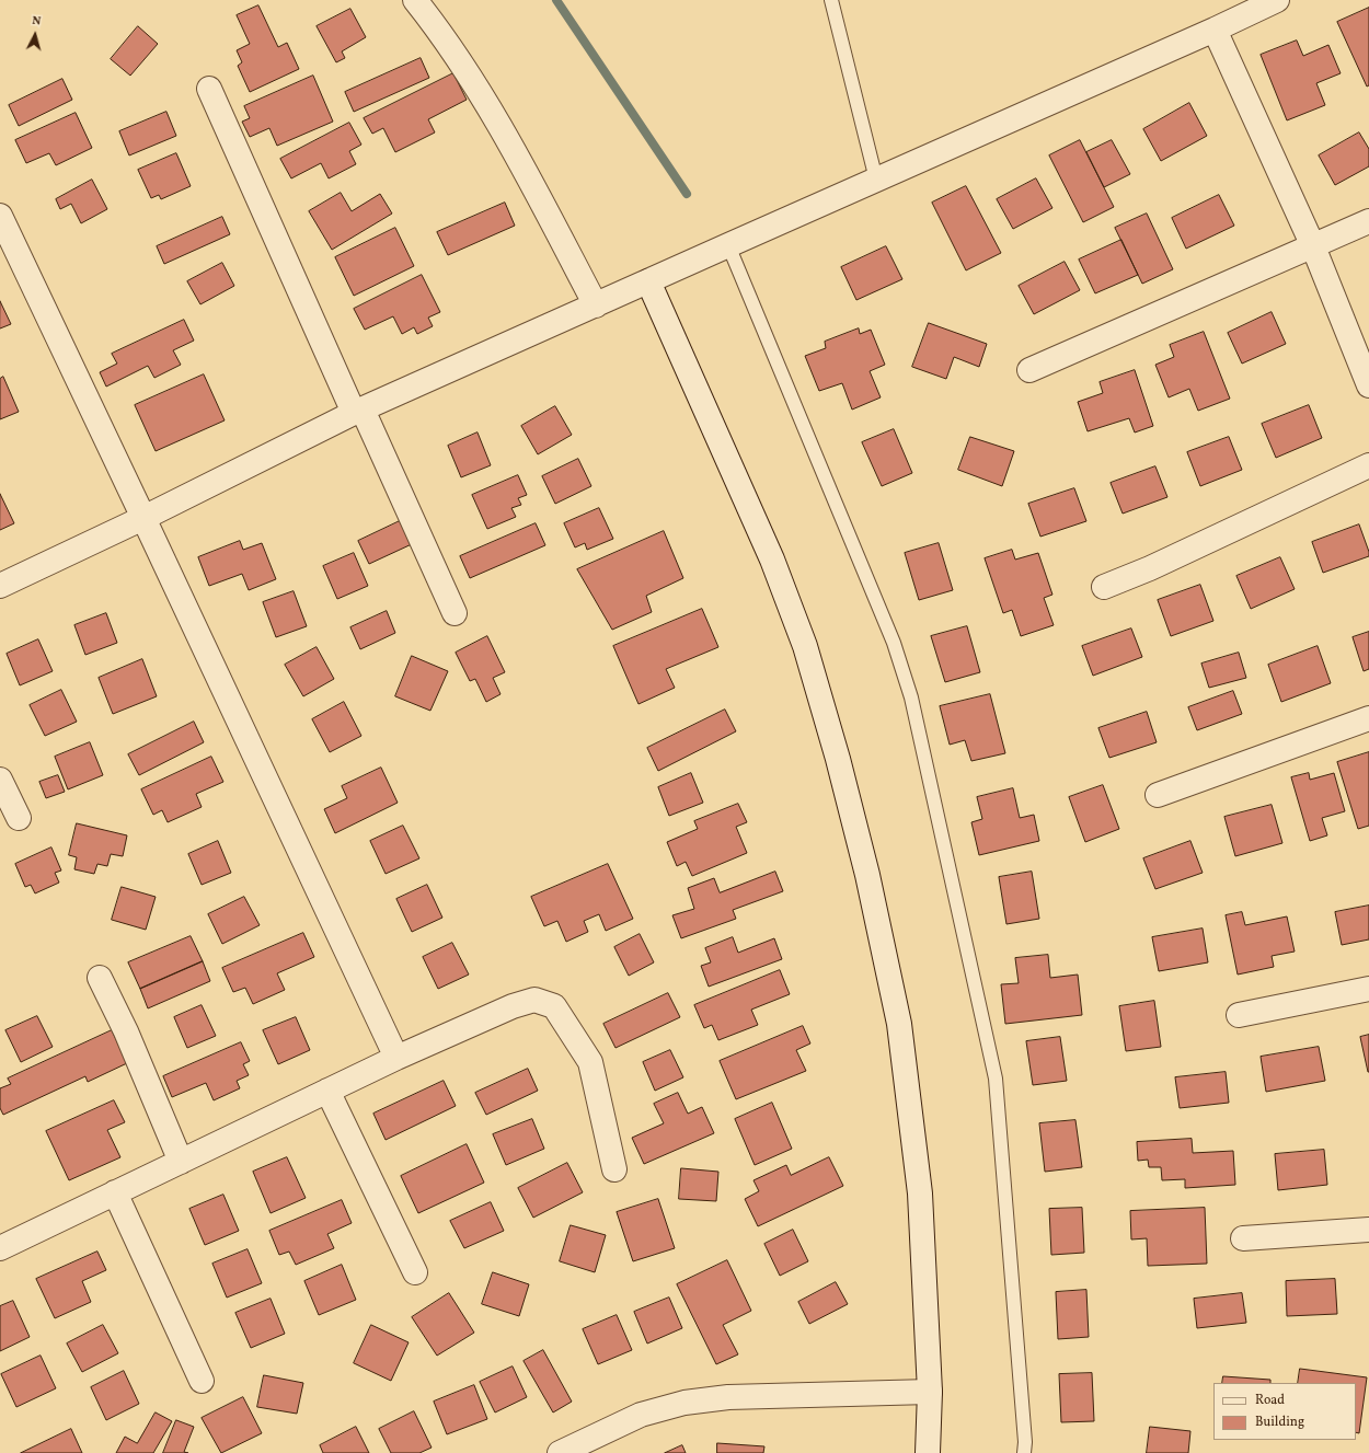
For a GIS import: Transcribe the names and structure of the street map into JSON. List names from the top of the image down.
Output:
{
  "legend": ["Road", "Building"],
  "north": "top"
}
